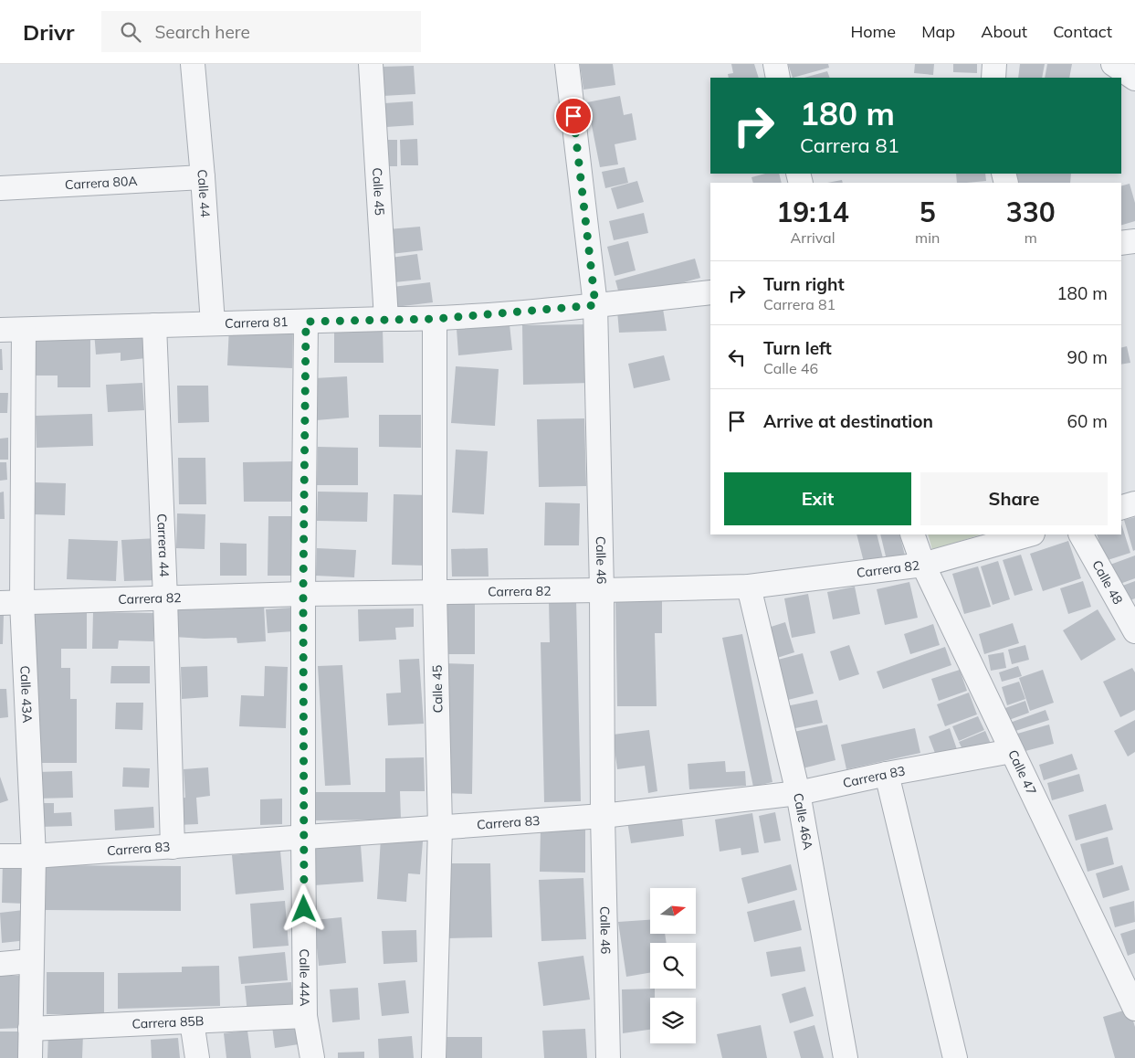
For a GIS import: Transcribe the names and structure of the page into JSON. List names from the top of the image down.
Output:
{
  "streets": {
    "street": [
      "Carrera 80A",
      "Calle 45",
      "Calle 44",
      "Carrera 81",
      "Carrera 44",
      "Calle 46",
      "Carrera 82",
      "Calle 48",
      "Calle 43A",
      "Calle 47",
      "Carrera 83",
      "Calle 46A",
      "Calle 44A",
      "Carrera 85B"
    ]
  },
  "crossings": [
    ["Carrera 80A", "Calle 44"],
    ["Calle 45", "Carrera 81"],
    ["Calle 45", "Carrera 82"],
    ["Calle 45", "Carrera 83"],
    ["Calle 44", "Carrera 81"],
    ["Carrera 81", "Carrera 44"],
    ["Carrera 81", "Calle 46"],
    ["Carrera 81", "Calle 43A"],
    ["Carrera 81", "Calle 44A"],
    ["Carrera 44", "Carrera 82"],
    ["Carrera 44", "Carrera 83"],
    ["Calle 46", "Carrera 82"],
    ["Calle 46", "Carrera 83"],
    ["Carrera 82", "Calle 43A"],
    ["Carrera 82", "Calle 47"],
    ["Carrera 82", "Calle 46A"],
    ["Carrera 82", "Calle 44A"],
    ["Calle 43A", "Carrera 83"],
    ["Calle 43A", "Carrera 85B"],
    ["Calle 47", "Carrera 83"],
    ["Carrera 83", "Calle 46A"],
    ["Carrera 83", "Calle 44A"],
    ["Calle 44A", "Carrera 85B"]
  ],
  "north": "right",
  "page": {
    "header": "Drivr",
    "search": "Search here",
    "nav": [
      "Home",
      "Map",
      "About",
      "Contact"
    ],
    "turn": ["180 m", "Carrera 81"],
    "eta": [
      "19:14",
      "Arrival",
      "5",
      "min",
      "330",
      "m"
    ],
    "list": [
      {
        "name": "Turn right",
        "note": "Carrera 81",
        "value": "180 m"
      },
      {
        "name": "Turn left",
        "note": "Calle 46",
        "value": "90 m"
      },
      {
        "name": "Arrive at destination",
        "value": "60 m"
      }
    ],
    "buttons": ["Exit", "Share"]
  }
}
